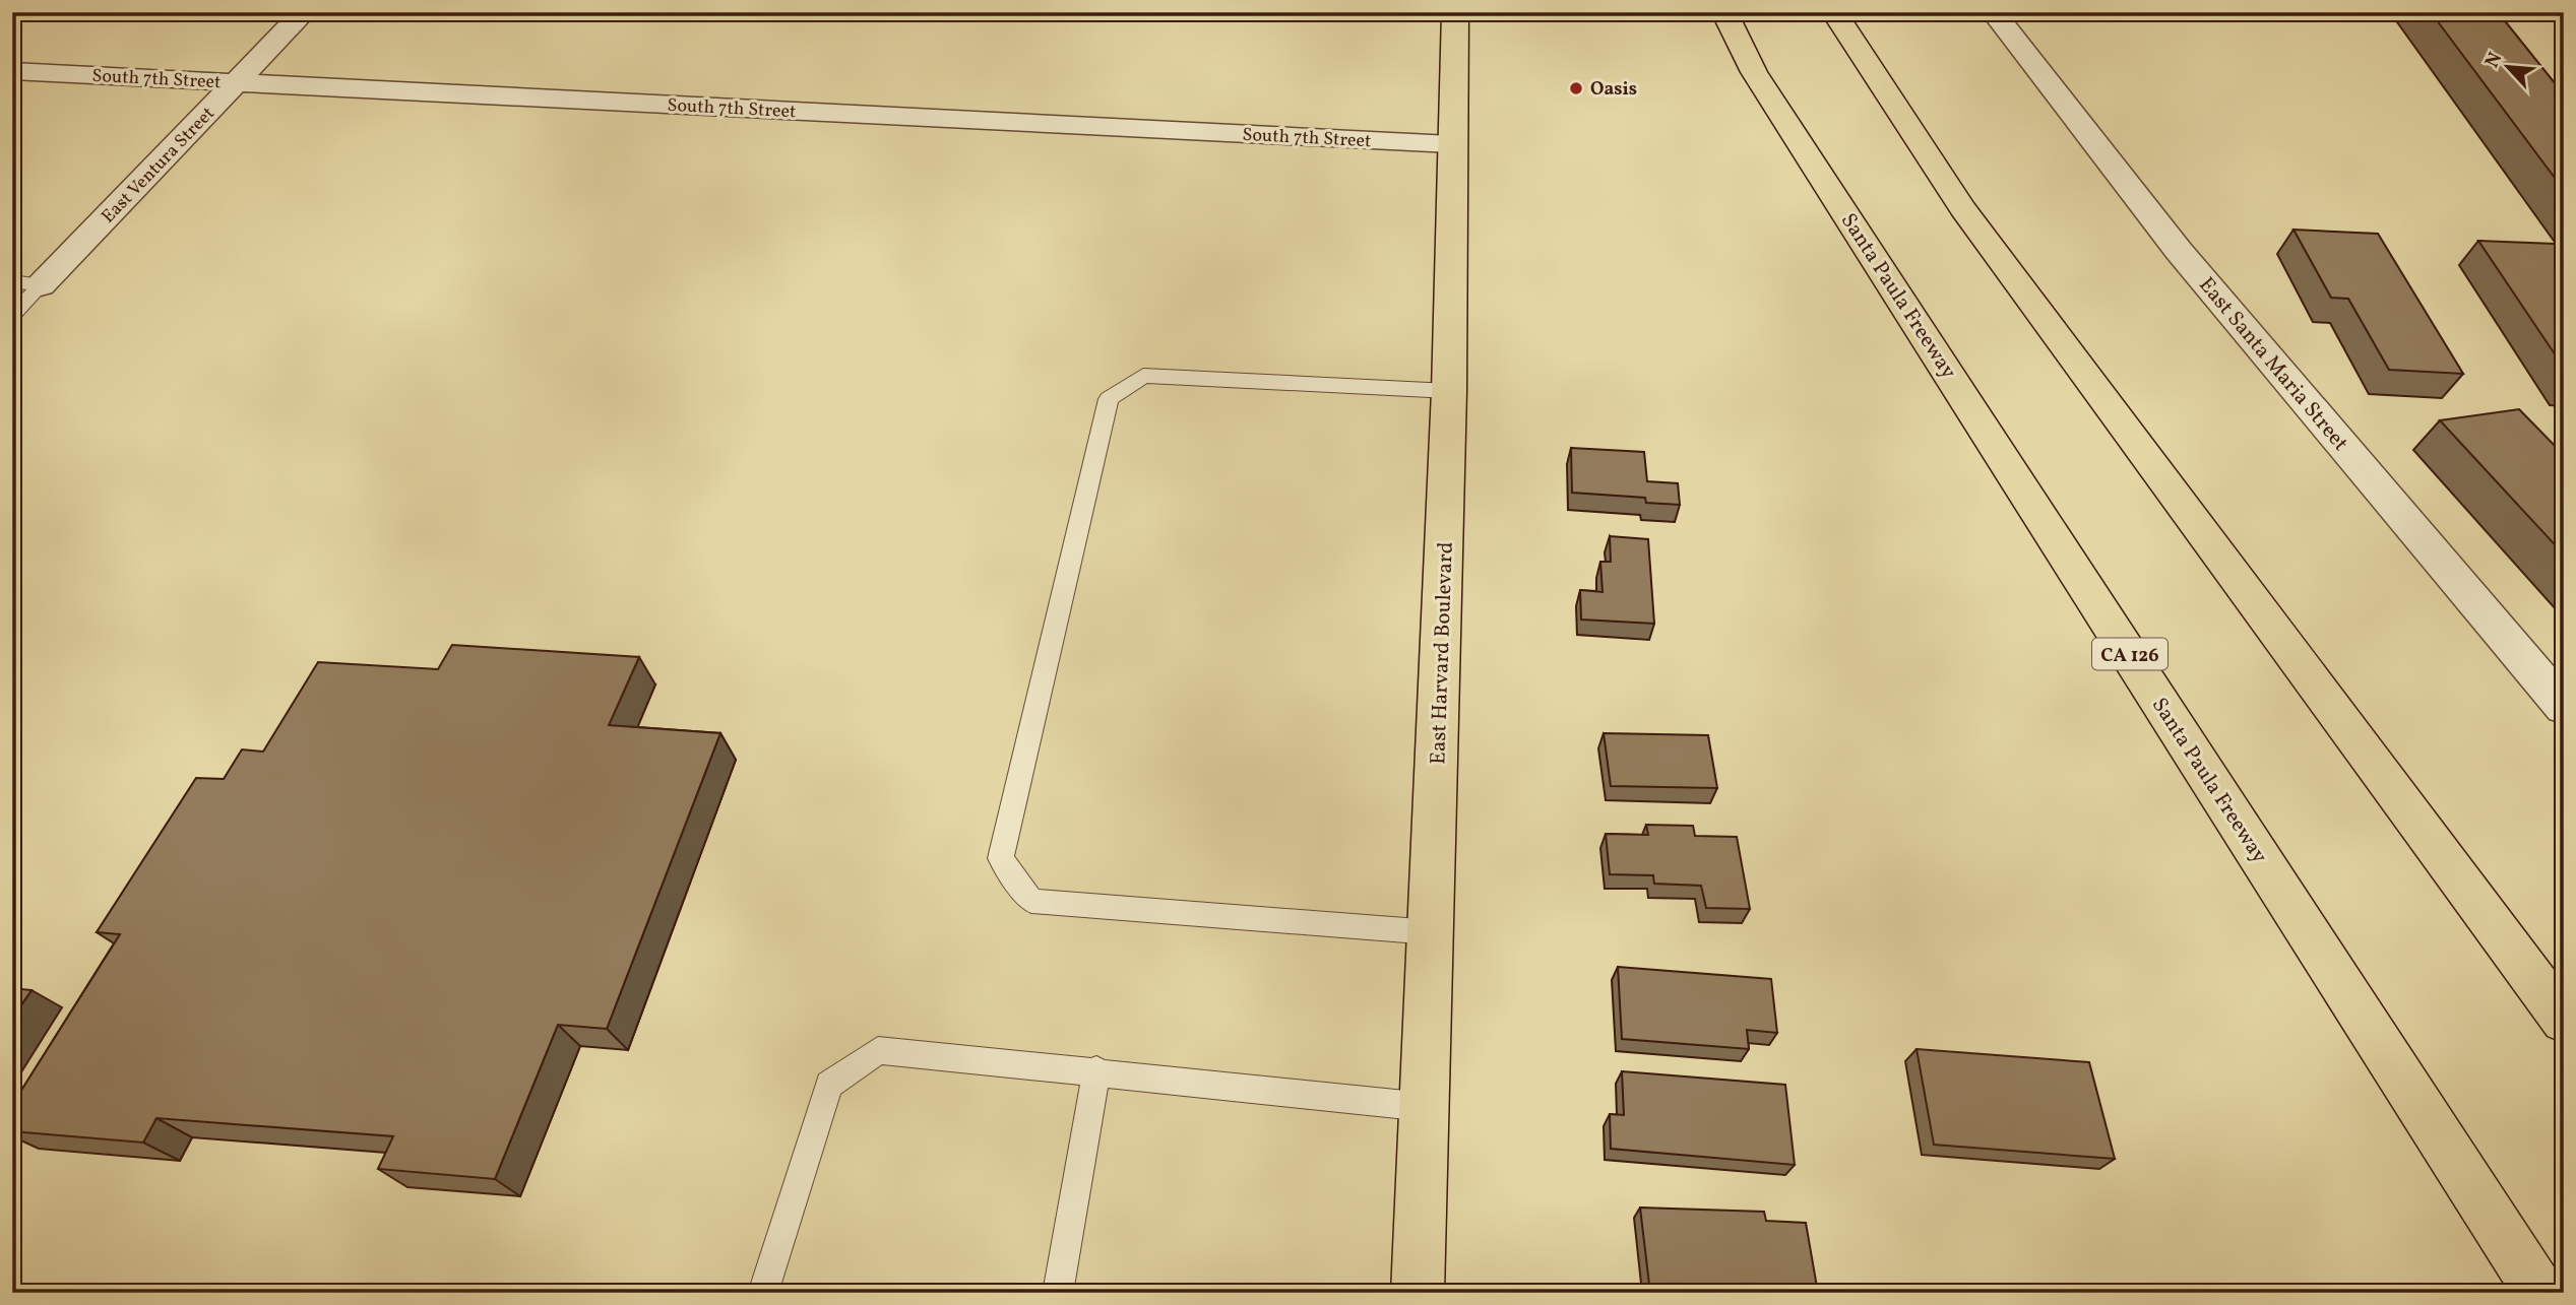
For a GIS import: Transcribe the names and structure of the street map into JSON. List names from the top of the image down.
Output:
{
  "streets": {
    "main road": ["Santa Paula Freeway", "East Harvard Boulevard", "CA 126"],
    "street": ["South 7th Street", "East Ventura Street", "East Santa Maria Street"]
  },
  "crossings": [
    ["South 7th Street", "East Ventura Street"],
    ["South 7th Street", "East Harvard Boulevard"]
  ],
  "places": ["Oasis"],
  "north": "top left"
}
